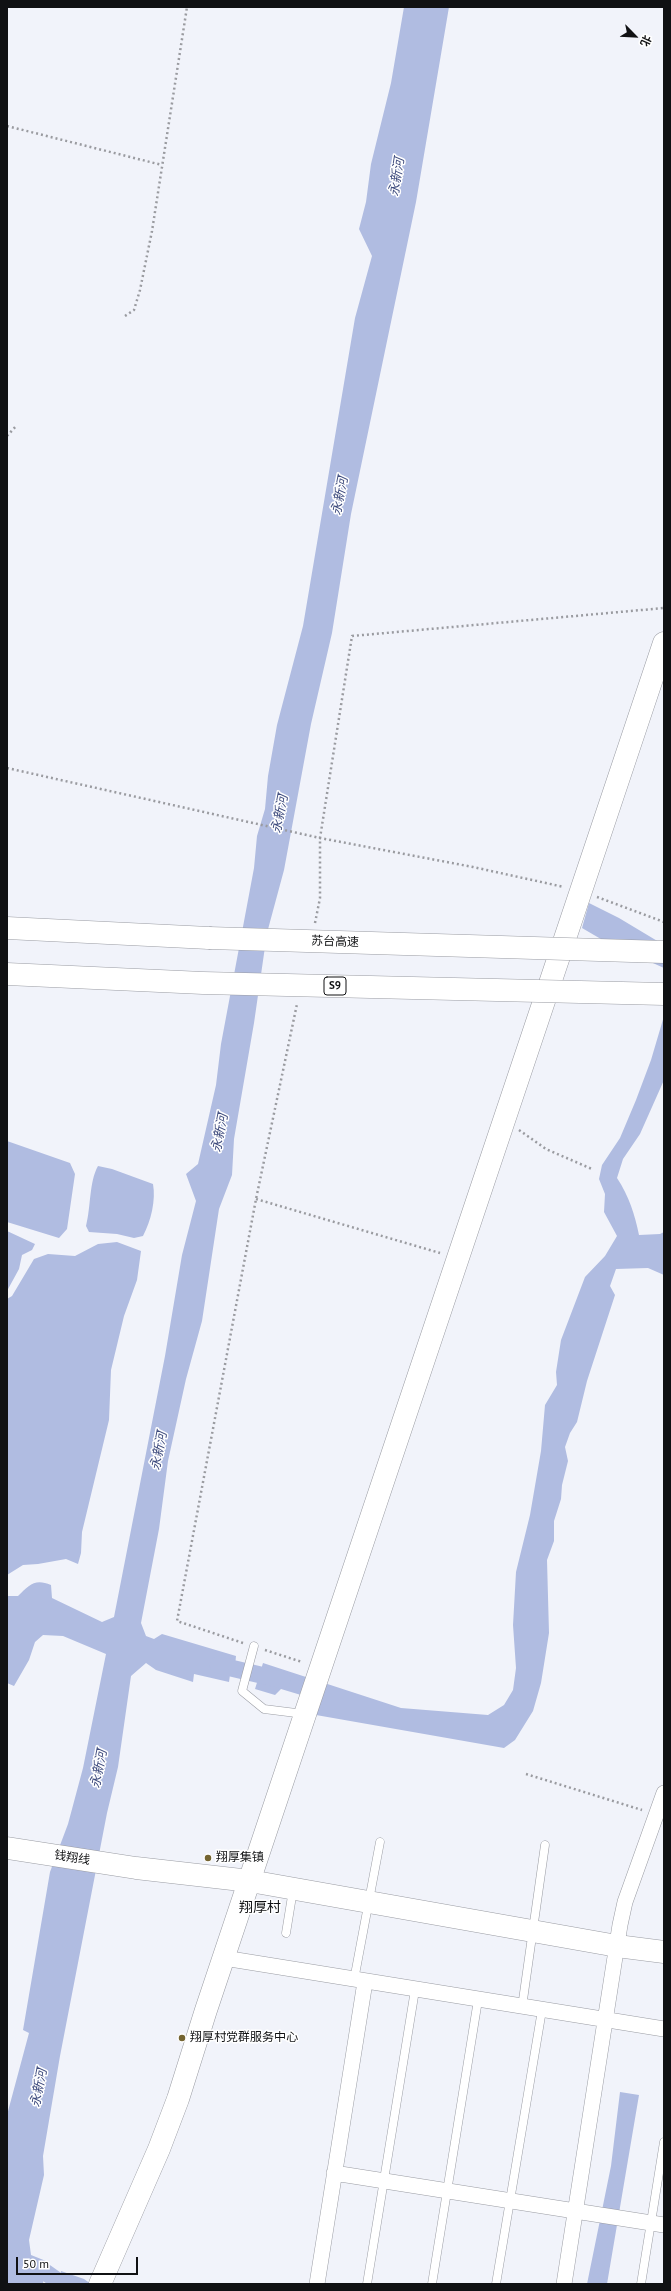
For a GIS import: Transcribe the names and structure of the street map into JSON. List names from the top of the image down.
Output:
{
  "streets": {
    "main road": ["苏台高速", "S9", "钱翔线"]
  },
  "districts": ["翔厚村"],
  "water": ["永新河"],
  "places": ["翔厚集镇", "翔厚村党群服务中心"],
  "scale_bar": "50 m",
  "north": "bottom right"
}
